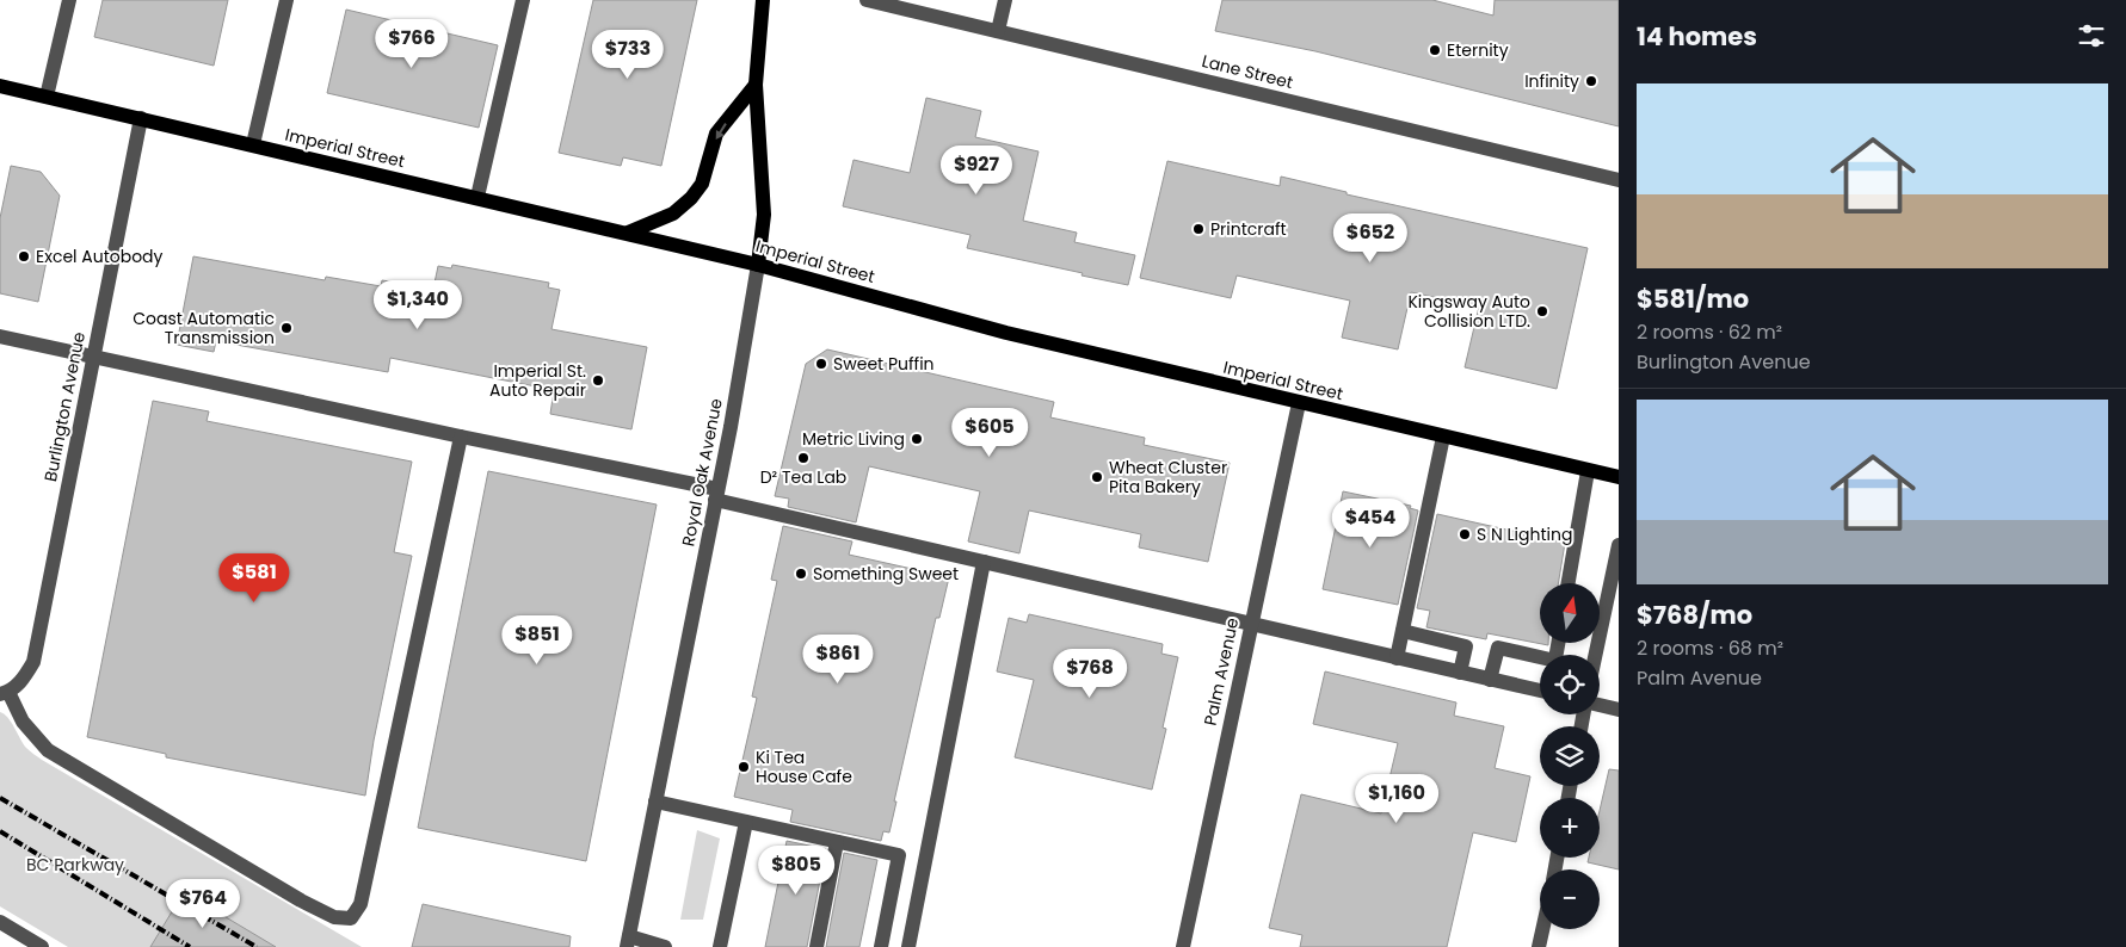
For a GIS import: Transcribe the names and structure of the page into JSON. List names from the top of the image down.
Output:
{
  "streets": {
    "main road": ["Imperial Street", "Royal Oak Avenue"],
    "street": ["Lane Street", "Burlington Avenue", "Palm Avenue"]
  },
  "crossings": [
    ["Imperial Street", "Burlington Avenue"],
    ["Imperial Street", "Royal Oak Avenue"],
    ["Imperial Street", "Palm Avenue"]
  ],
  "parks": ["BC Parkway"],
  "places": [
    "Eternity",
    "Infinity",
    "Printcraft",
    "Excel Autobody",
    "Kingsway Auto Collision LTD.",
    "Coast Automatic Transmission",
    "Sweet Puffin",
    "Imperial St. Auto Repair",
    "Metric Living",
    "D² Tea Lab",
    "Wheat Cluster Pita Bakery",
    "S N Lighting",
    "Something Sweet",
    "Ki Tea House Cafe"
  ],
  "north": "top",
  "page": {
    "heading": "14 homes",
    "price": [
      "$766",
      "$733",
      "$927",
      "$652",
      "$1,340",
      "$605",
      "$454",
      "$581",
      "$851",
      "$861",
      "$768",
      "$1,160",
      "$805",
      "$764"
    ],
    "list": [
      {
        "name": "$581/mo",
        "note": "2 rooms · 62 m² · Burlington Avenue"
      },
      {
        "name": "$768/mo",
        "note": "2 rooms · 68 m² · Palm Avenue"
      }
    ],
    "map_buttons": ["+", "−"]
  }
}
